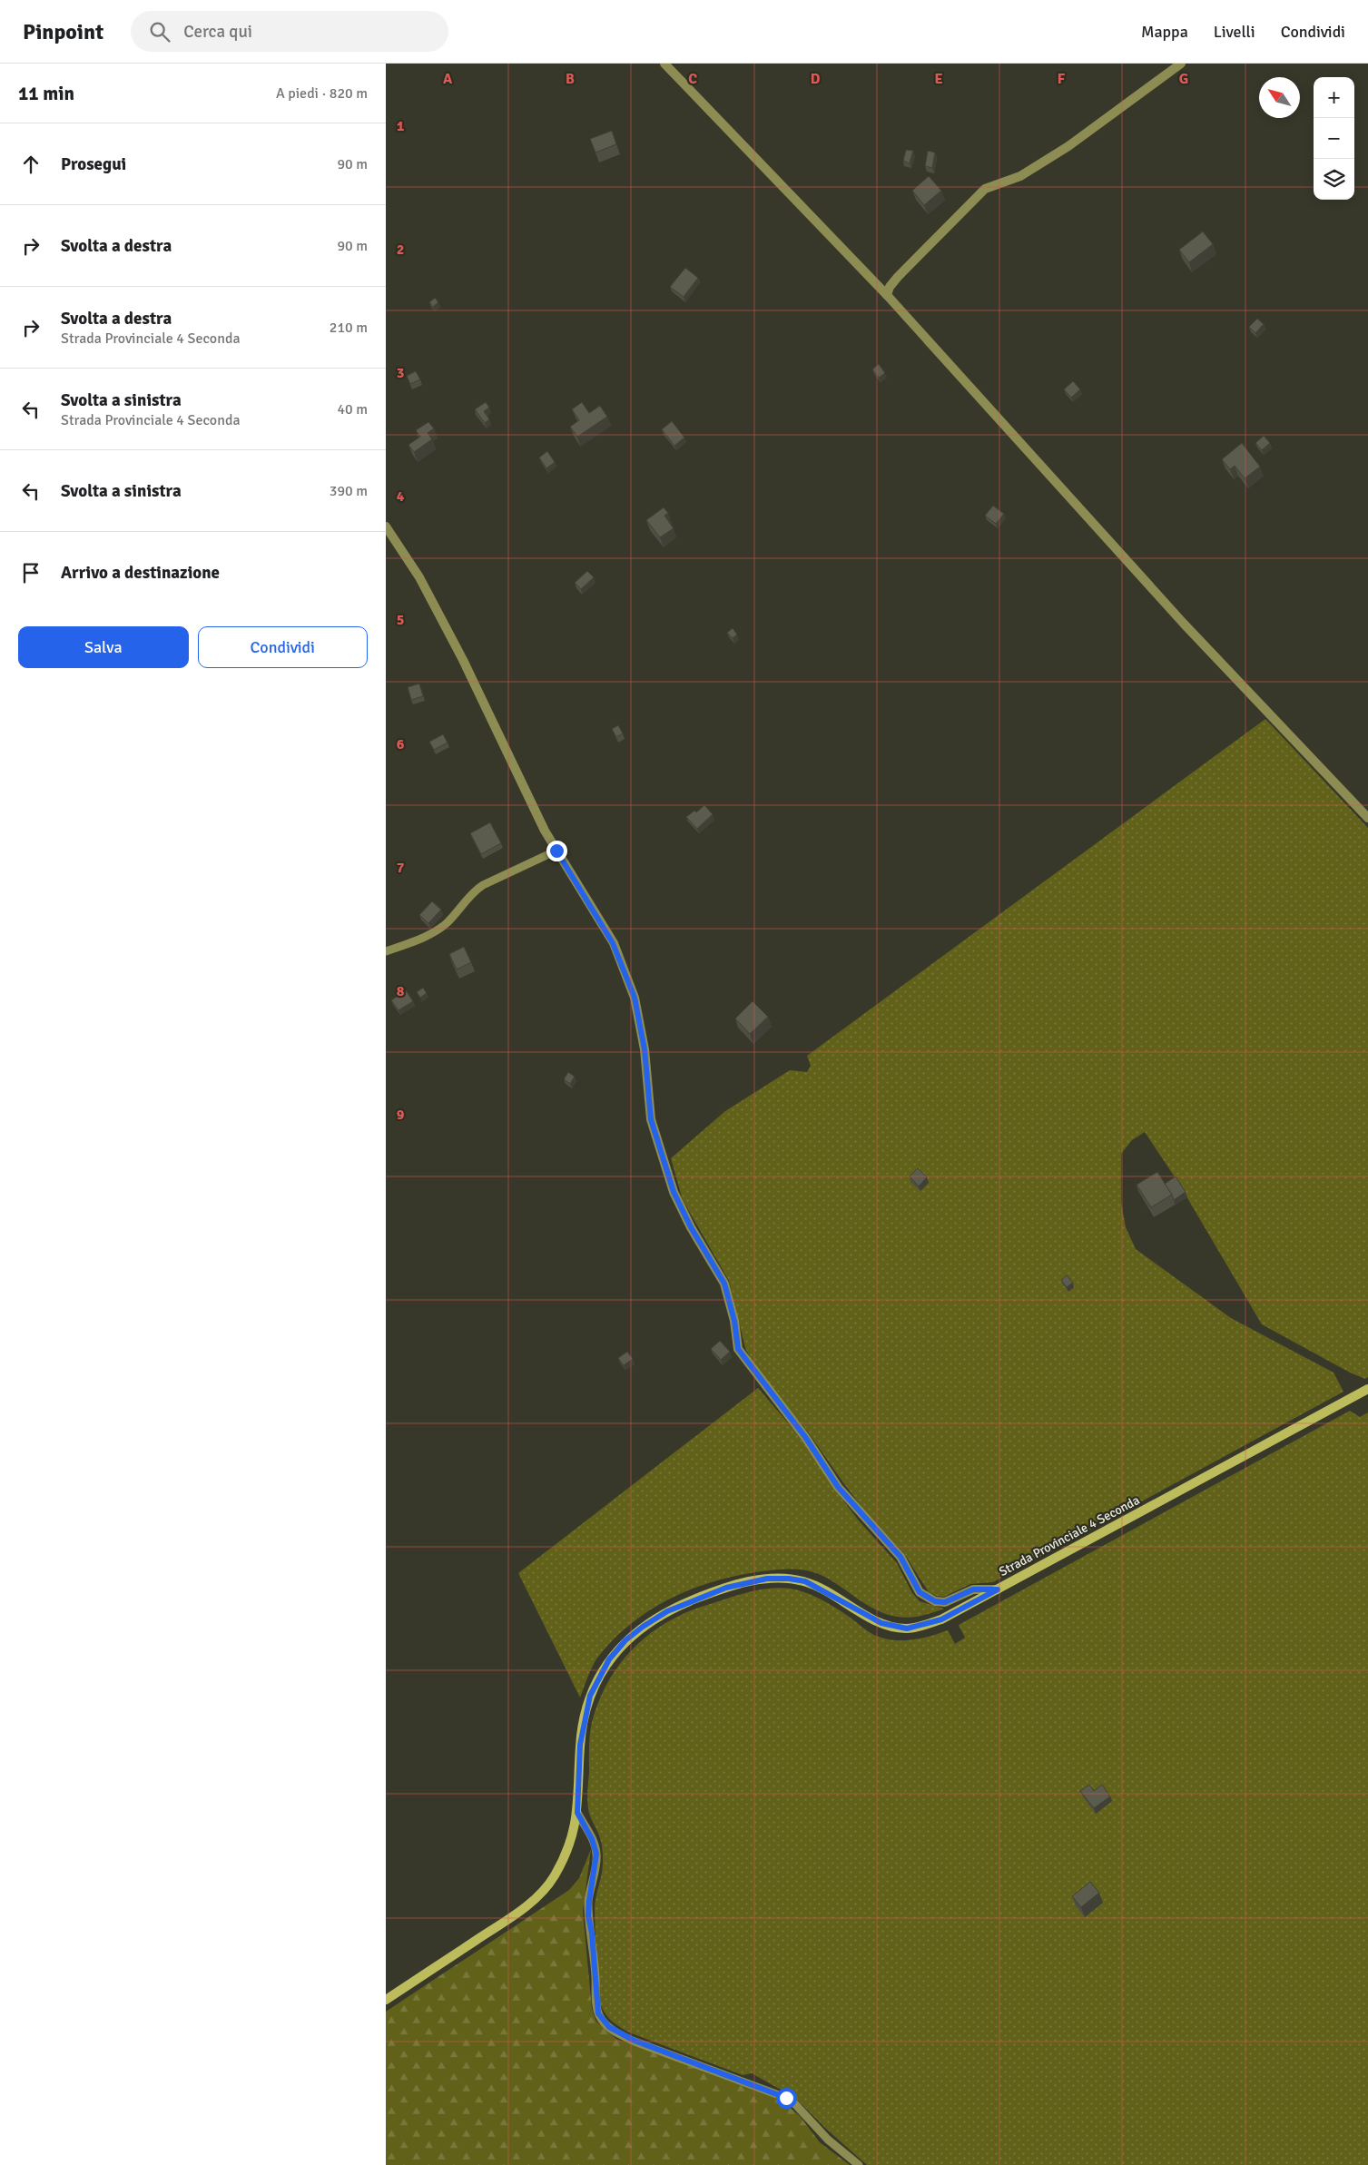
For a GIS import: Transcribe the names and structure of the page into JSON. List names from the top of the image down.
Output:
{
  "streets": {
    "street": ["Strada Provinciale 4 Seconda"]
  },
  "north": "top left",
  "page": {
    "header": "Pinpoint",
    "search": "Cerca qui",
    "nav": ["Mappa", "Livelli", "Condividi"],
    "heading": ["11 min", "A piedi · 820 m"],
    "map_buttons": ["+", "−"],
    "list": [
      ["Prosegui", "90 m"],
      ["Svolta a destra", "90 m"],
      ["Svolta a destra", "Strada Provinciale 4 Seconda", "210 m"],
      ["Svolta a sinistra", "Strada Provinciale 4 Seconda", "40 m"],
      ["Svolta a sinistra", "390 m"],
      "Arrivo a destinazione"
    ],
    "buttons": ["Salva", "Condividi"]
  },
  "grid": {
    "columns": [
      "A",
      "B",
      "C",
      "D",
      "E",
      "F",
      "G"
    ],
    "rows": [
      "1",
      "2",
      "3",
      "4",
      "5",
      "6",
      "7",
      "8",
      "9"
    ]
  }
}
